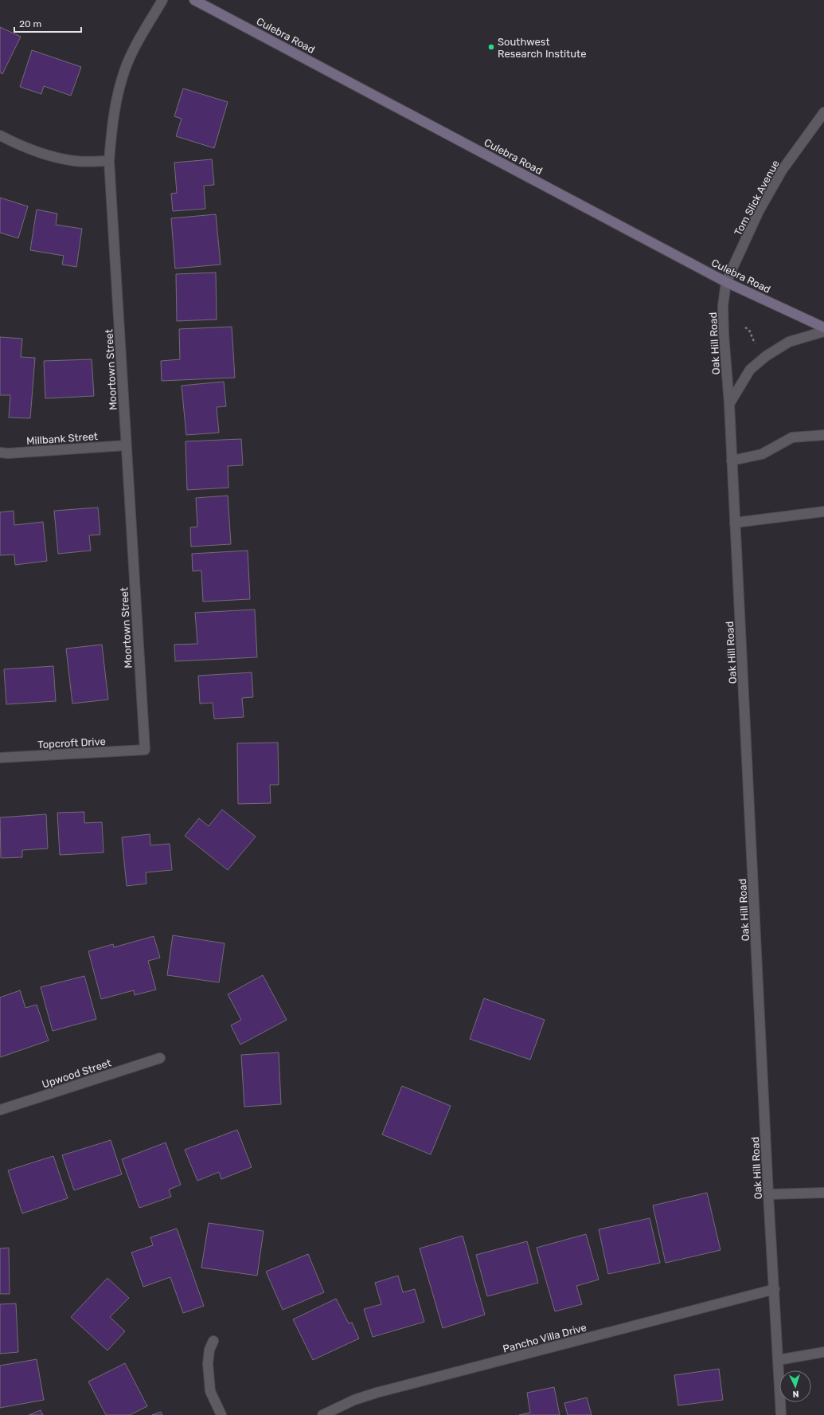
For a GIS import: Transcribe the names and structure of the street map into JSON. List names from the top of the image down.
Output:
{
  "streets": {
    "main road": ["Culebra Road"],
    "street": [
      "Tom Slick Avenue",
      "Oak Hill Road",
      "Moortown Street",
      "Millbank Street",
      "Topcroft Drive",
      "Upwood Street",
      "Pancho Villa Drive"
    ]
  },
  "crossings": [
    ["Culebra Road", "Tom Slick Avenue"],
    ["Culebra Road", "Oak Hill Road"],
    ["Tom Slick Avenue", "Oak Hill Road"],
    ["Oak Hill Road", "Pancho Villa Drive"],
    ["Moortown Street", "Millbank Street"],
    ["Moortown Street", "Topcroft Drive"]
  ],
  "places": ["Southwest Research Institute"],
  "scale_bar": "20 m",
  "north": "bottom"
}
